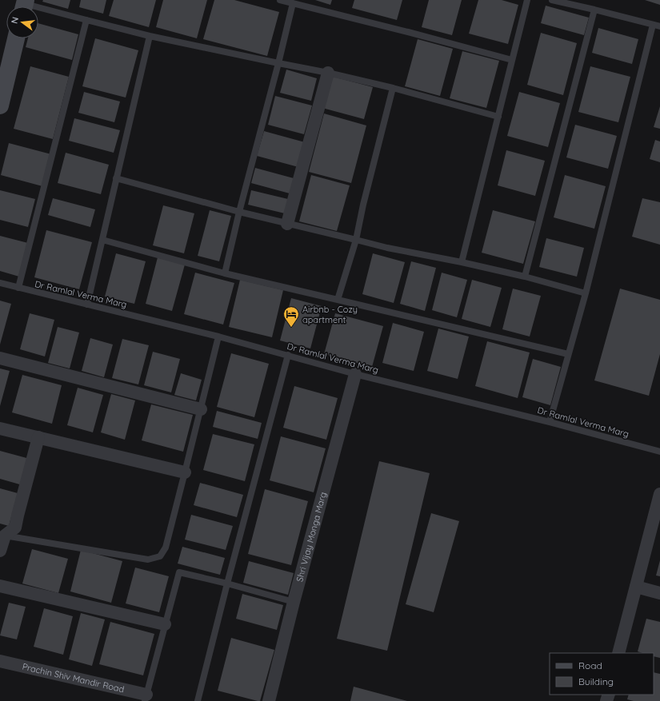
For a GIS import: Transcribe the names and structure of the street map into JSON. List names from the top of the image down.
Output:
{
  "streets": {
    "street": ["Shri Vijay Monga Marg", "Prachin Shiv Mandir Road"],
    "lane": ["Dr Ramlal Verma Marg"]
  },
  "crossings": [
    ["Dr Ramlal Verma Marg", "Shri Vijay Monga Marg"]
  ],
  "places": {
    "hotel": ["Airbnb - Cozy apartment"]
  },
  "legend": ["Road", "Building"],
  "north": "left"
}
